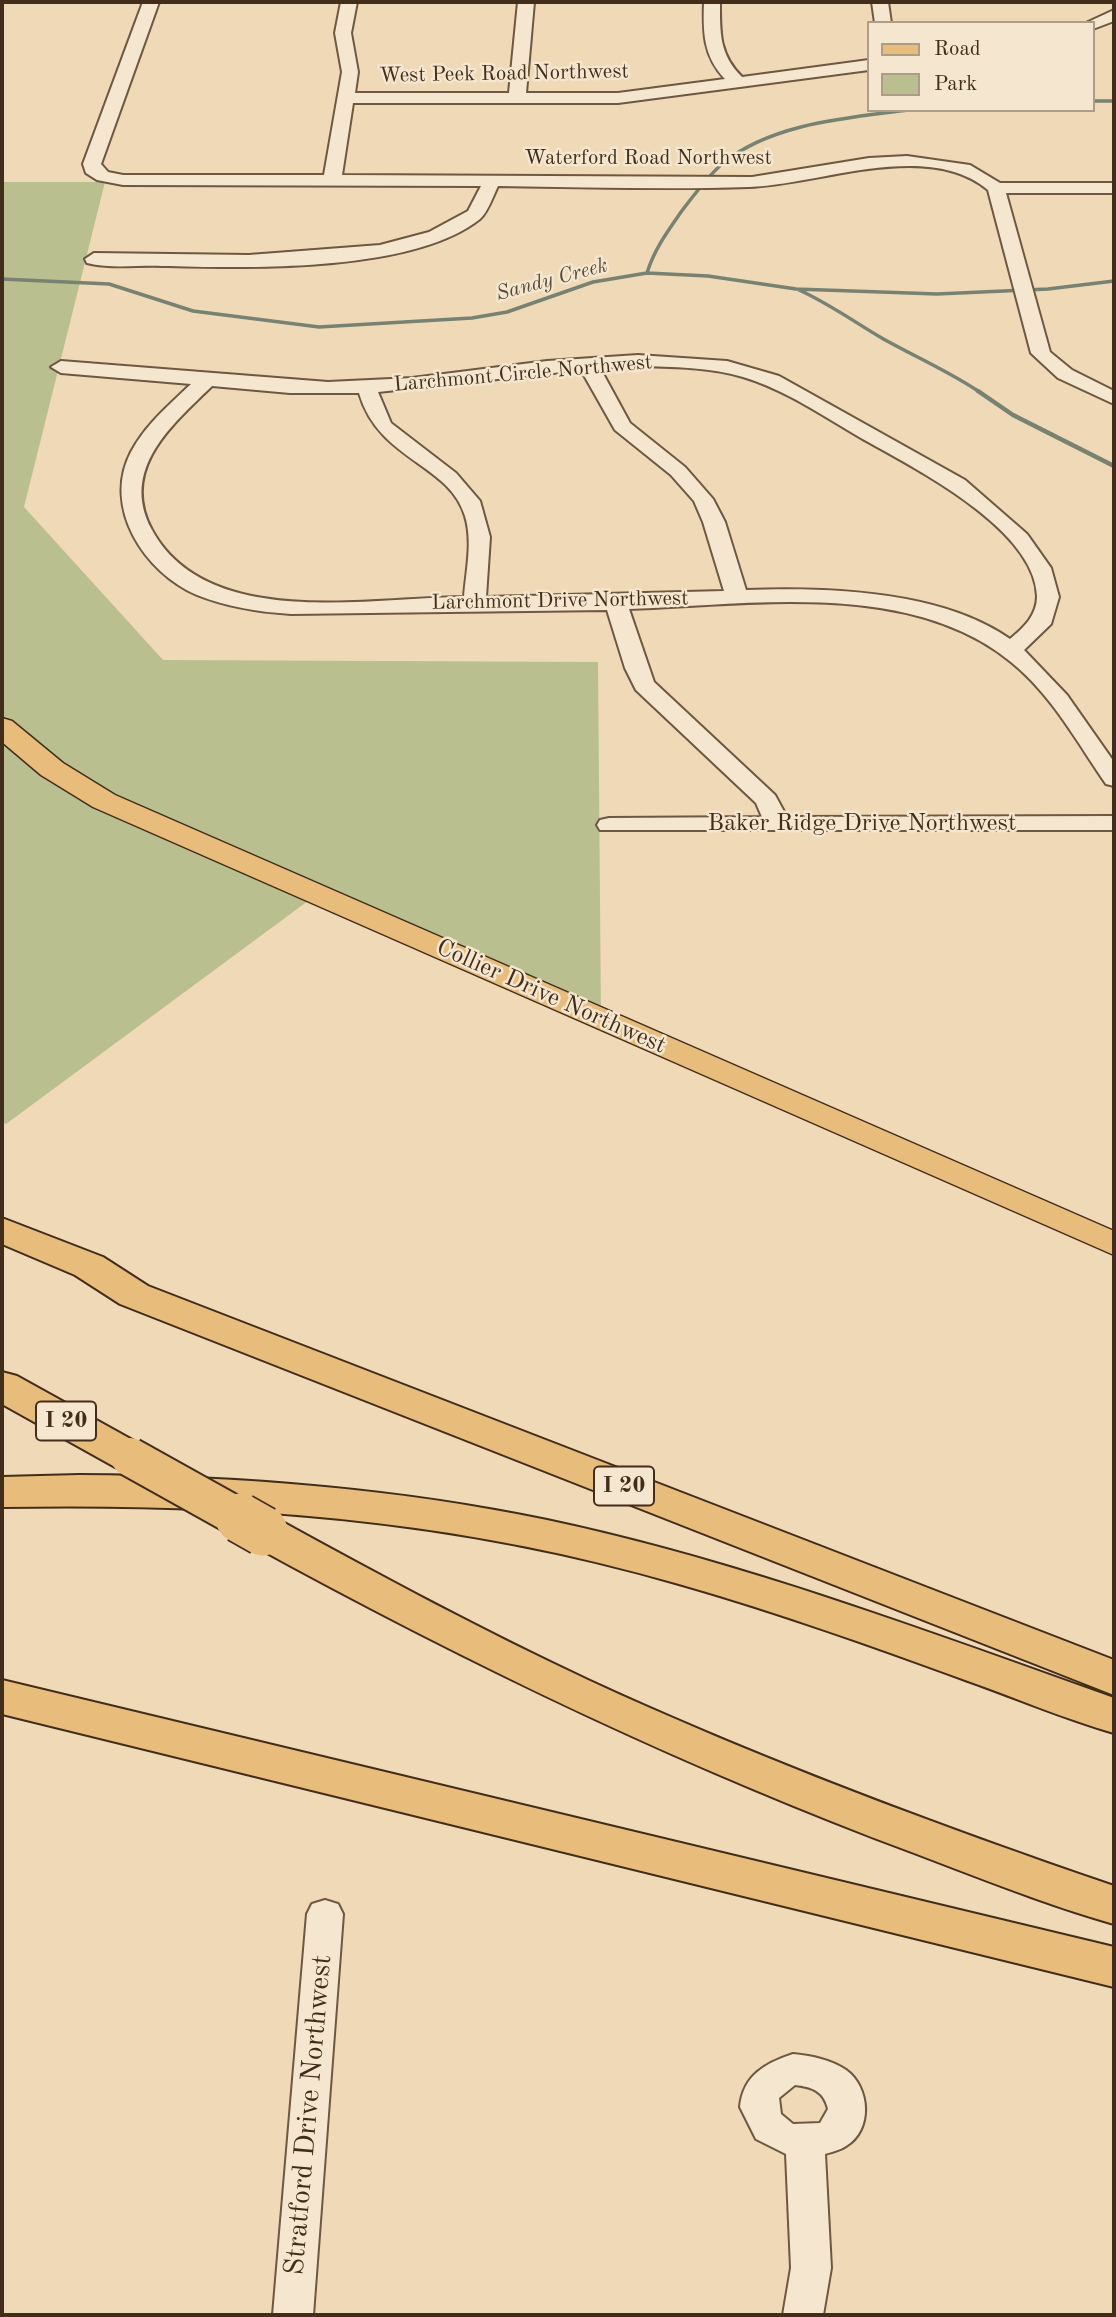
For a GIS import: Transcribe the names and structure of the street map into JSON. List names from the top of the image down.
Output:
{
  "streets": {
    "highway": ["I 20"],
    "main road": ["Collier Drive Northwest"],
    "street": [
      "West Peek Road Northwest",
      "Waterford Road Northwest",
      "Larchmont Circle Northwest",
      "Larchmont Drive Northwest",
      "Baker Ridge Drive Northwest",
      "Stratford Drive Northwest"
    ]
  },
  "crossings": [
    ["Larchmont Circle Northwest", "Larchmont Drive Northwest"]
  ],
  "water": ["Sandy Creek"],
  "legend": ["Road", "Park"]
}
